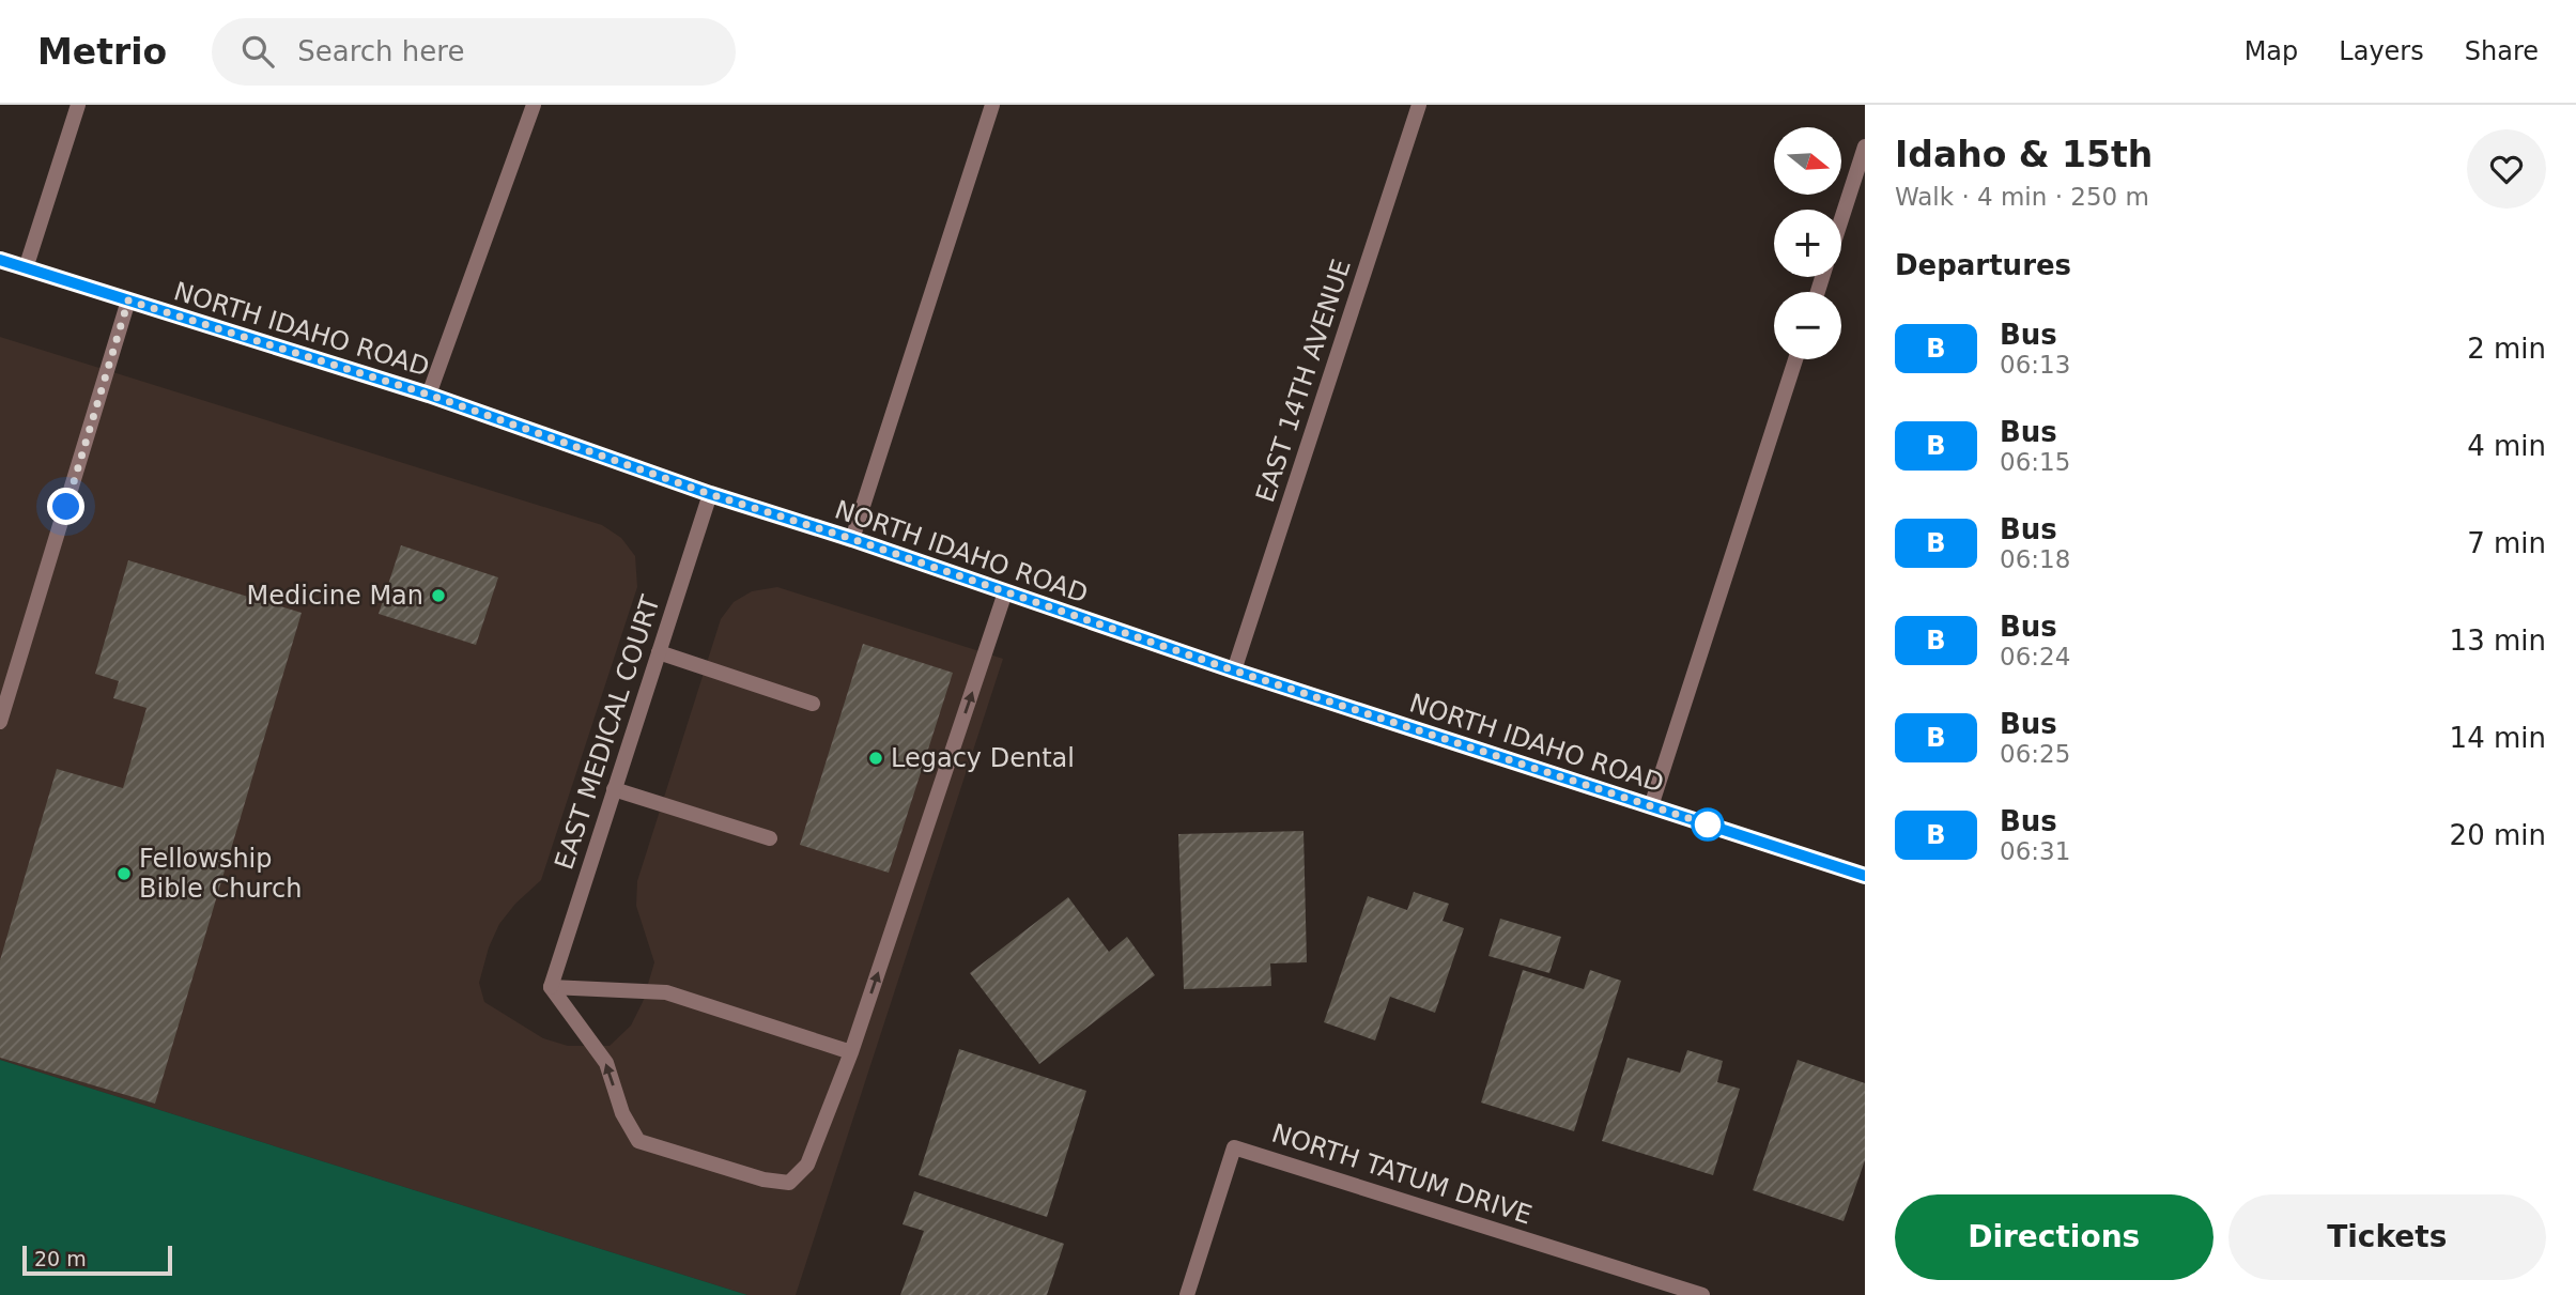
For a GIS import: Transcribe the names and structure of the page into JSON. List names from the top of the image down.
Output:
{
  "streets": {
    "main road": ["NORTH IDAHO ROAD"],
    "street": ["EAST 14TH AVENUE", "EAST MEDICAL COURT", "NORTH TATUM DRIVE"]
  },
  "crossings": [
    ["NORTH IDAHO ROAD", "EAST 14TH AVENUE"],
    ["NORTH IDAHO ROAD", "EAST MEDICAL COURT"]
  ],
  "places": ["Medicine Man", "Legacy Dental", "Fellowship Bible Church"],
  "lines": ["bus line B"],
  "scale_bar": "20 m",
  "north": "right",
  "page": {
    "header": "Metrio",
    "search": "Search here",
    "nav": ["Map", "Layers", "Share"],
    "heading": [
      ["Idaho & 15th", "Walk · 4 min · 250 m"],
      "Departures"
    ],
    "map_buttons": ["+", "−"],
    "list": [
      {
        "mark": "B",
        "name": "Bus",
        "note": "06:13",
        "value": "2 min"
      },
      {
        "mark": "B",
        "name": "Bus",
        "note": "06:15",
        "value": "4 min"
      },
      {
        "mark": "B",
        "name": "Bus",
        "note": "06:18",
        "value": "7 min"
      },
      {
        "mark": "B",
        "name": "Bus",
        "note": "06:24",
        "value": "13 min"
      },
      {
        "mark": "B",
        "name": "Bus",
        "note": "06:25",
        "value": "14 min"
      },
      {
        "mark": "B",
        "name": "Bus",
        "note": "06:31",
        "value": "20 min"
      }
    ],
    "buttons": ["Directions", "Tickets"],
    "scale": "20 m"
  }
}
